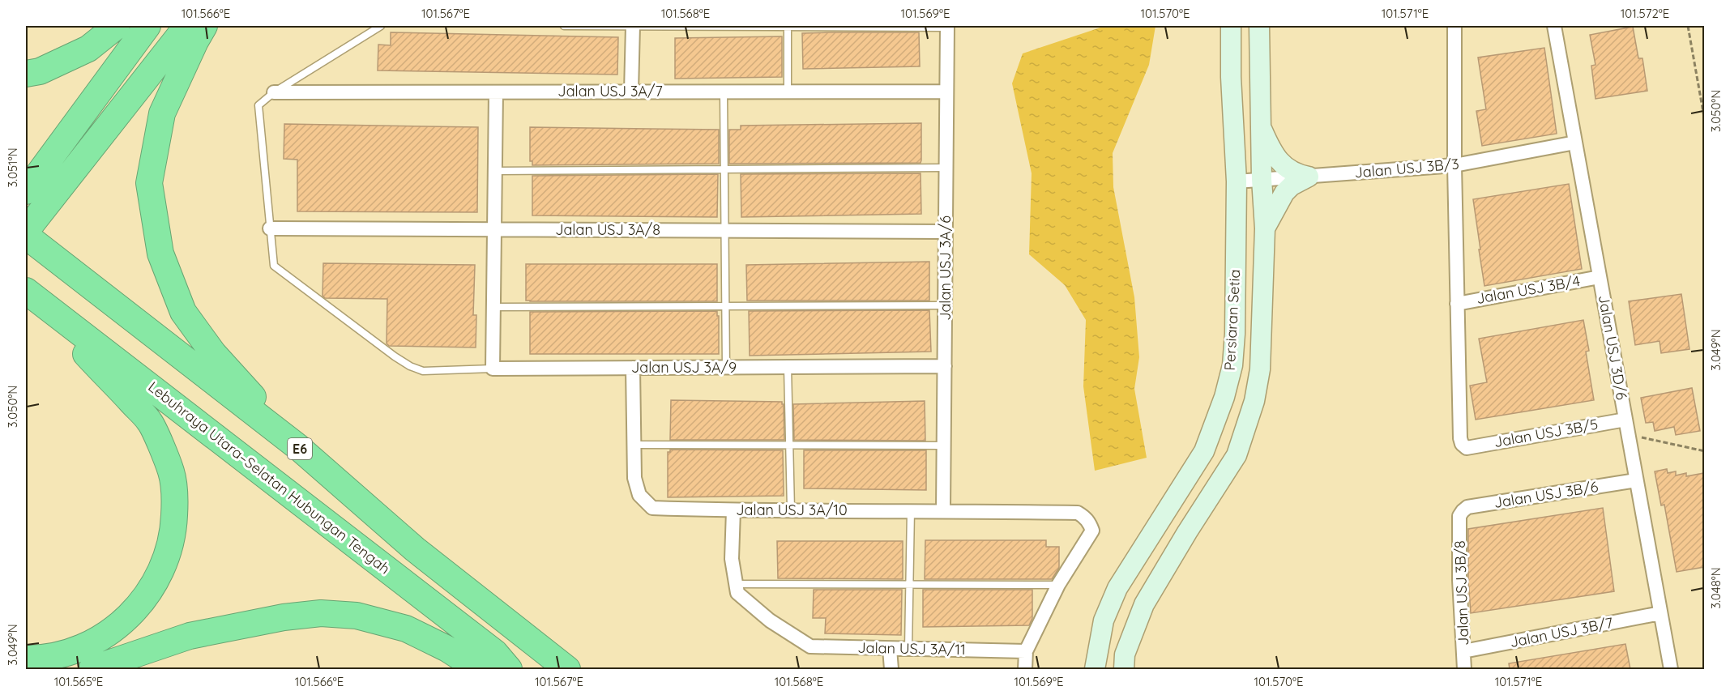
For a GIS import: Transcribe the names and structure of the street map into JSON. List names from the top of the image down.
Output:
{
  "streets": {
    "highway": ["E6", "Lebuhraya Utara–Selatan Hubungan Tengah"],
    "main road": ["Persiaran Setia"],
    "street": [
      "Jalan USJ 3A/7",
      "Jalan USJ 3B/3",
      "Jalan USJ 3A/8",
      "Jalan USJ 3A/6",
      "Jalan USJ 3B/4",
      "Jalan USJ 3D/6",
      "Jalan USJ 3A/9",
      "Jalan USJ 3B/5",
      "Jalan USJ 3B/6",
      "Jalan USJ 3A/10",
      "Jalan USJ 3B/8",
      "Jalan USJ 3B/7",
      "Jalan USJ 3A/11"
    ]
  },
  "crossings": [
    ["Jalan USJ 3A/7", "Jalan USJ 3A/6"],
    ["Jalan USJ 3B/3", "Persiaran Setia"],
    ["Jalan USJ 3B/3", "Jalan USJ 3D/6"],
    ["Jalan USJ 3A/8", "Jalan USJ 3A/6"],
    ["Jalan USJ 3A/8", "Jalan USJ 3A/9"],
    ["Jalan USJ 3A/6", "Jalan USJ 3A/9"],
    ["Jalan USJ 3A/6", "Jalan USJ 3A/10"],
    ["Jalan USJ 3B/4", "Jalan USJ 3D/6"],
    ["Jalan USJ 3B/4", "Jalan USJ 3B/5"],
    ["Jalan USJ 3D/6", "Jalan USJ 3B/5"],
    ["Jalan USJ 3D/6", "Jalan USJ 3B/6"],
    ["Jalan USJ 3D/6", "Jalan USJ 3B/7"],
    ["Jalan USJ 3A/9", "Jalan USJ 3A/10"],
    ["Jalan USJ 3B/6", "Jalan USJ 3B/8"],
    ["Jalan USJ 3A/10", "Jalan USJ 3A/11"],
    ["Jalan USJ 3B/8", "Jalan USJ 3B/7"]
  ],
  "coordinates": [
    "101.566°E",
    "101.567°E",
    "101.568°E",
    "101.569°E",
    "101.570°E",
    "101.571°E",
    "101.572°E",
    "3.050°N",
    "3.051°N",
    "3.049°N",
    "3.048°N",
    "101.565°E"
  ]
}
